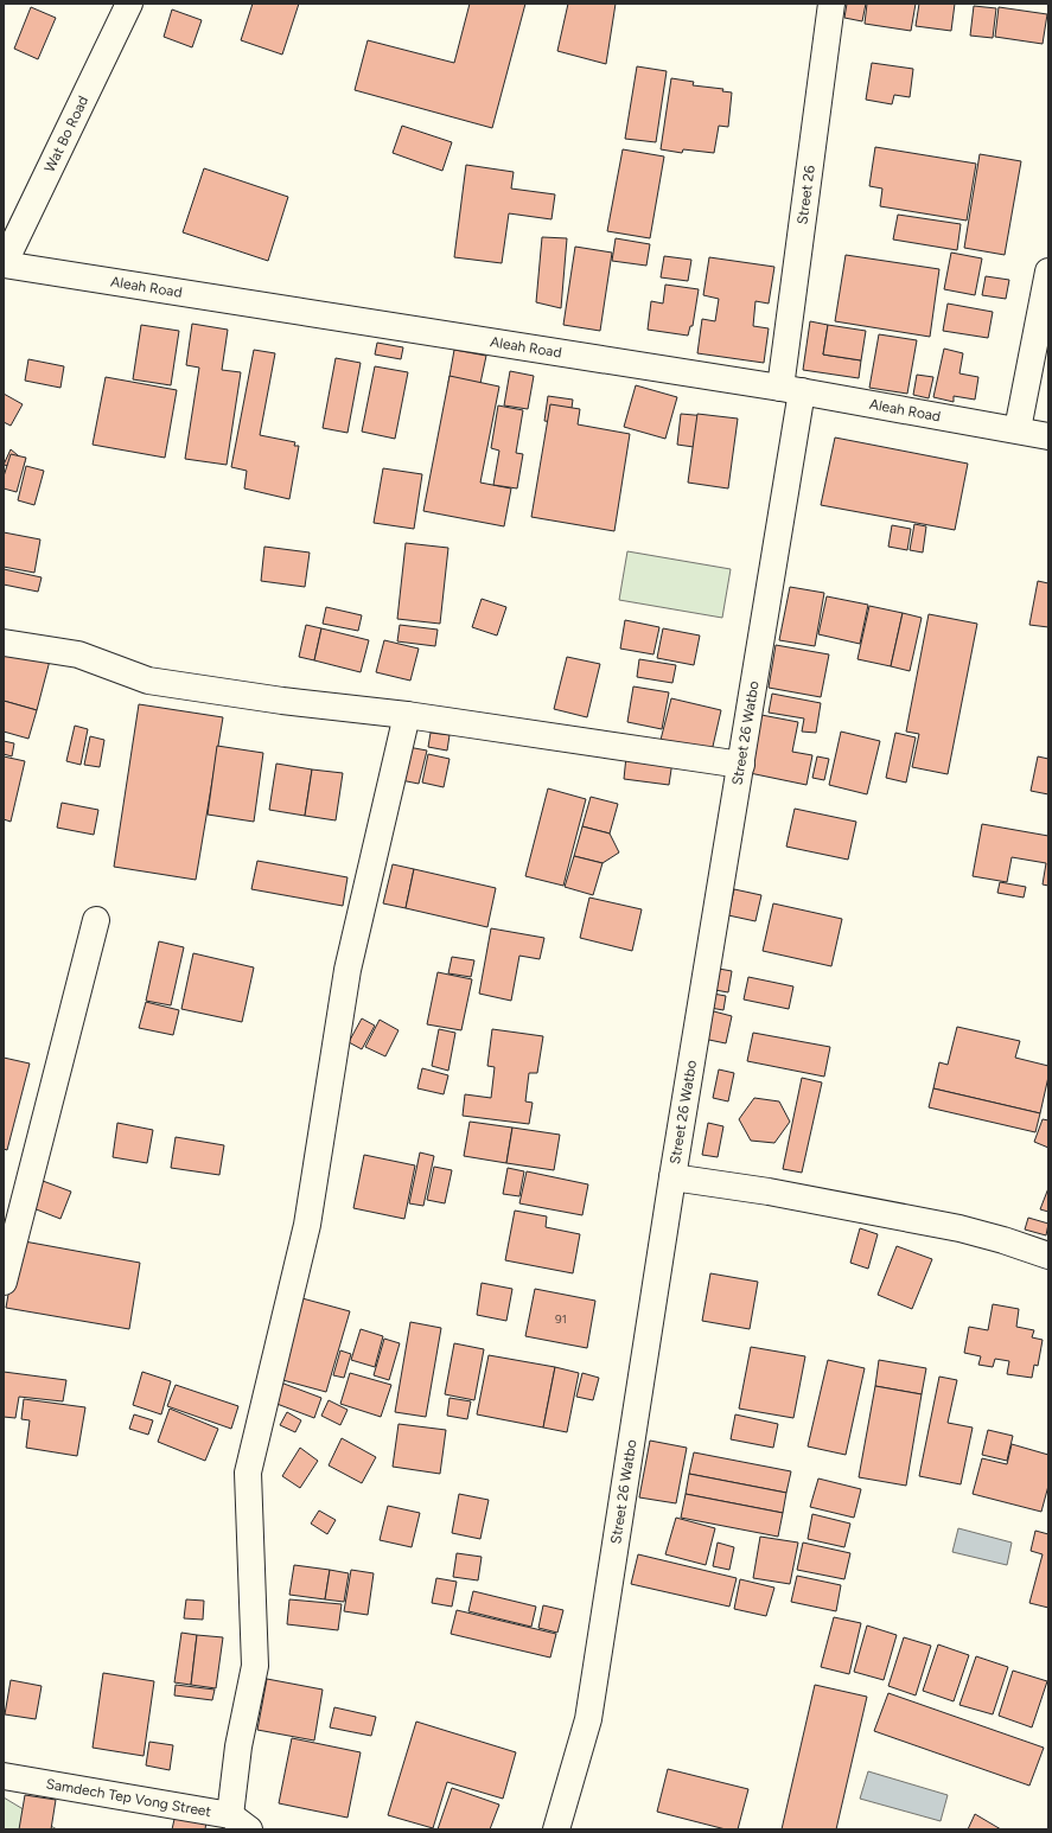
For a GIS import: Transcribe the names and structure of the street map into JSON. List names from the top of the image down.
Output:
{
  "streets": {
    "street": [
      "Wat Bo Road",
      "Street 26",
      "Aleah Road",
      "Street 26 Watbo",
      "Samdech Tep Vong Street"
    ]
  },
  "crossings": [
    ["Wat Bo Road", "Aleah Road"],
    ["Street 26", "Aleah Road"],
    ["Street 26", "Street 26 Watbo"],
    ["Aleah Road", "Street 26 Watbo"]
  ],
  "house_numbers": ["91"]
}
